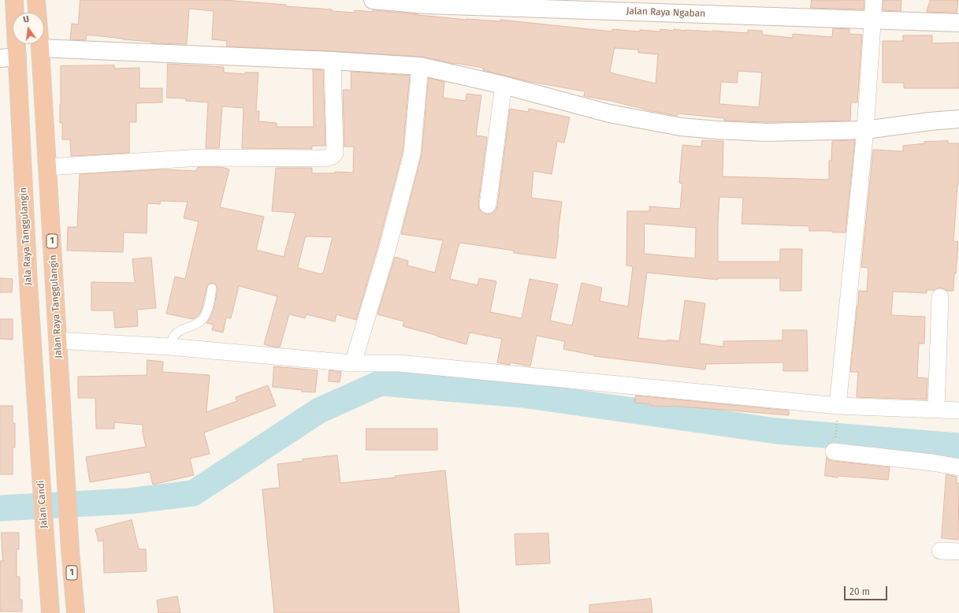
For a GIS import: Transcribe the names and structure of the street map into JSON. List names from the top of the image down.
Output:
{
  "streets": {
    "highway": [
      "Jala Raya Tanggulangin",
      "1",
      "Jalan Raya Tanggulangin",
      "Jalan Candi"
    ],
    "street": ["Jalan Raya Ngaban"]
  },
  "crossings": [
    ["Jala Raya Tanggulangin", "Jalan Candi"]
  ],
  "scale_bar": "20 m",
  "north": "top"
}
